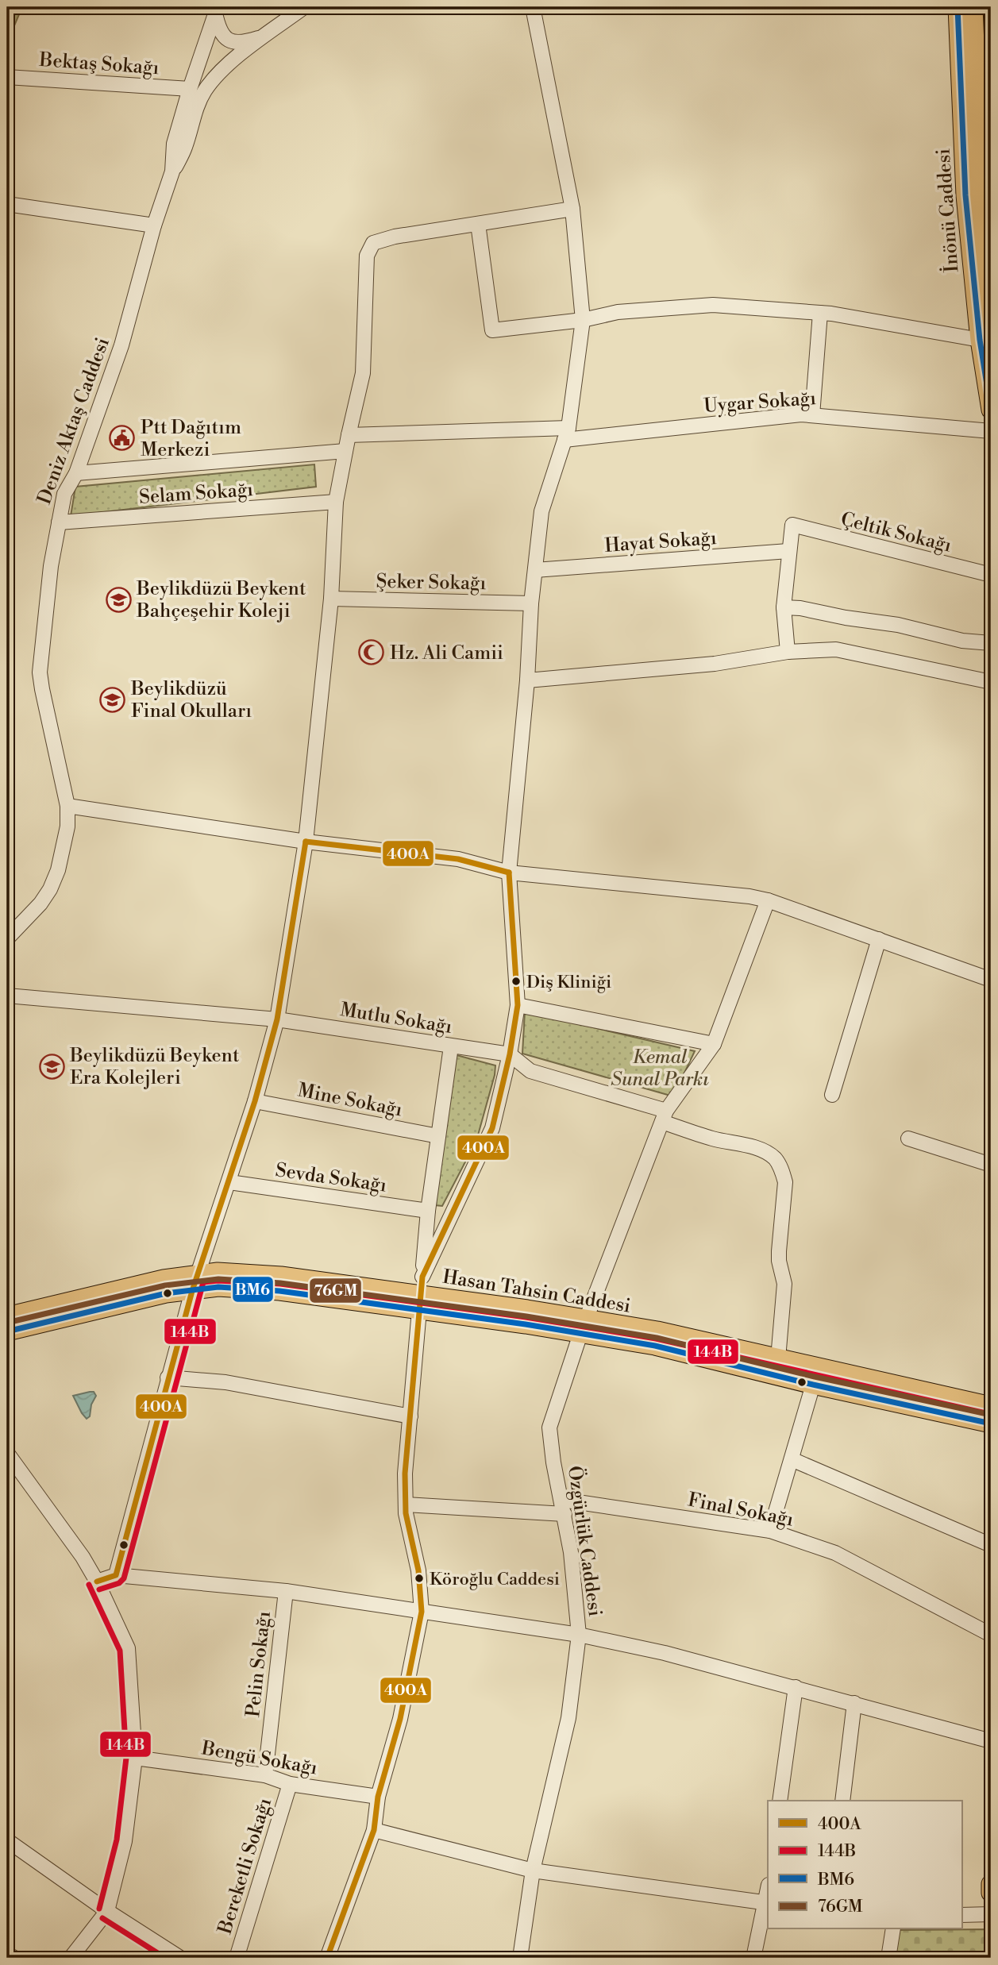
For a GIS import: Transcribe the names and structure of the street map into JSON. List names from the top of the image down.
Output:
{
  "streets": {
    "main road": ["İnönü Caddesi", "Hasan Tahsin Caddesi"],
    "street": [
      "Bektaş Sokağı",
      "Uygar Sokağı",
      "Deniz Aktaş Caddesi",
      "Selam Sokağı",
      "Çeltik Sokağı",
      "Hayat Sokağı",
      "Şeker Sokağı",
      "Mutlu Sokağı",
      "Mine Sokağı",
      "Sevda Sokağı",
      "Final Sokağı",
      "Özgürlük Caddesi",
      "Pelin Sokağı",
      "Bengü Sokağı",
      "Bereketli Sokağı"
    ]
  },
  "crossings": [
    ["Bektaş Sokağı", "Deniz Aktaş Caddesi"],
    ["Deniz Aktaş Caddesi", "Selam Sokağı"],
    ["Çeltik Sokağı", "Hayat Sokağı"],
    ["Hasan Tahsin Caddesi", "Özgürlük Caddesi"],
    ["Final Sokağı", "Özgürlük Caddesi"],
    ["Pelin Sokağı", "Bengü Sokağı"],
    ["Bengü Sokağı", "Bereketli Sokağı"]
  ],
  "parks": ["Kemal Sunal Parkı"],
  "places": {
    "public building": ["Ptt Dağıtım Merkezi"],
    "school or university": ["Beylikdüzü Beykent Bahçeşehir Koleji", "Beylikdüzü Final Okulları", "Beylikdüzü Beykent Era Kolejleri"],
    "mosque": ["Hz. Ali Camii"],
    "other": ["Diş Kliniği", "Köroğlu Caddesi"]
  },
  "lines": [
    "transit line BM6",
    "transit line 400A",
    "transit line 76GM",
    "transit line 144B"
  ],
  "legend": [
    "400A",
    "144B",
    "BM6",
    "76GM"
  ]
}
